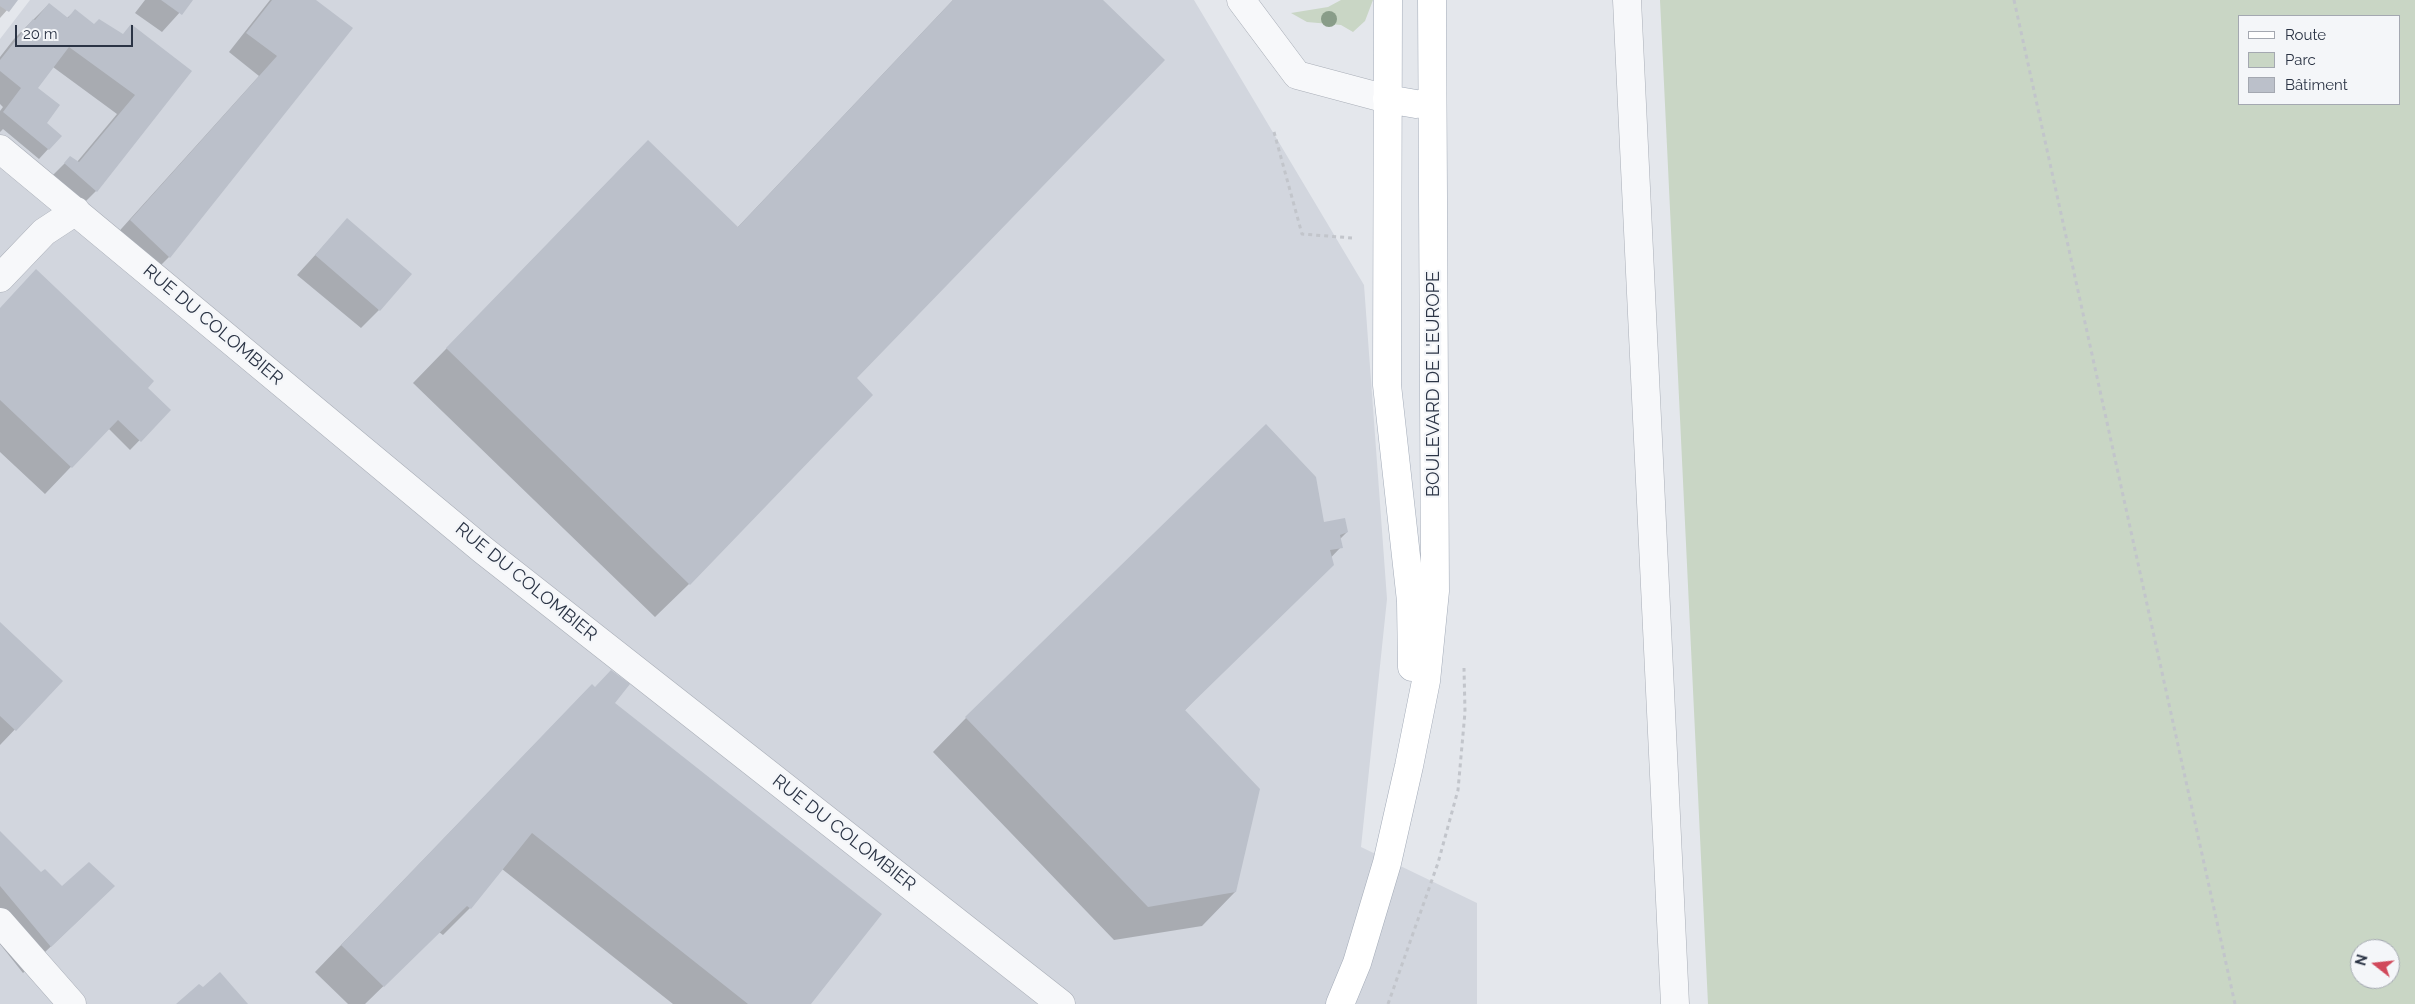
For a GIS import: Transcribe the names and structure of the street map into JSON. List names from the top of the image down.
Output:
{
  "streets": {
    "main road": ["BOULEVARD DE L'EUROPE"],
    "street": ["RUE DU COLOMBIER"]
  },
  "legend": ["Route", "Parc", "Bâtiment"],
  "scale_bar": "20 m",
  "north": "left"
}
